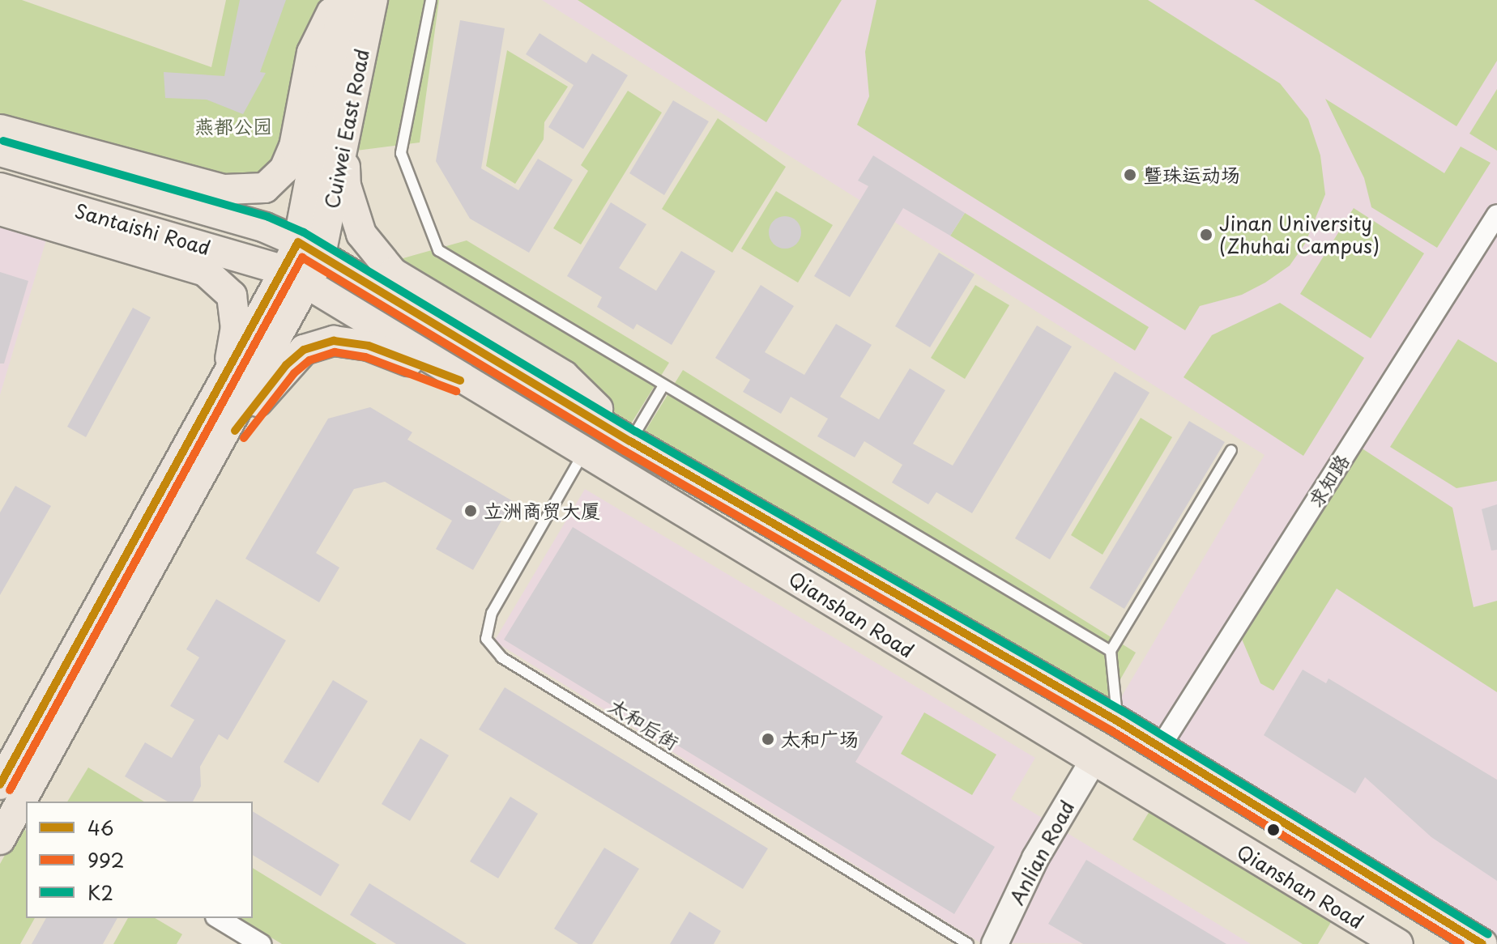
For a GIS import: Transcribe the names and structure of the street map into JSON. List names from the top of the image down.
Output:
{
  "streets": {
    "main road": ["Cuiwei East Road", "Santaishi Road", "Qianshan Road"],
    "street": ["求知路", "Anlian Road"],
    "lane": ["太和后街"]
  },
  "crossings": [
    ["Cuiwei East Road", "Santaishi Road"],
    ["Cuiwei East Road", "Qianshan Road"],
    ["Santaishi Road", "Qianshan Road"],
    ["求知路", "Qianshan Road"],
    ["Qianshan Road", "太和后街"],
    ["Qianshan Road", "Anlian Road"]
  ],
  "parks": ["燕都公园"],
  "places": [
    "暨珠运动场",
    "Jinan University (Zhuhai Campus)",
    "立洲商贸大厦",
    "太和广场"
  ],
  "lines": ["transit line K2", "transit line 46", "transit line 992"],
  "legend": ["46", "992", "K2"]
}
